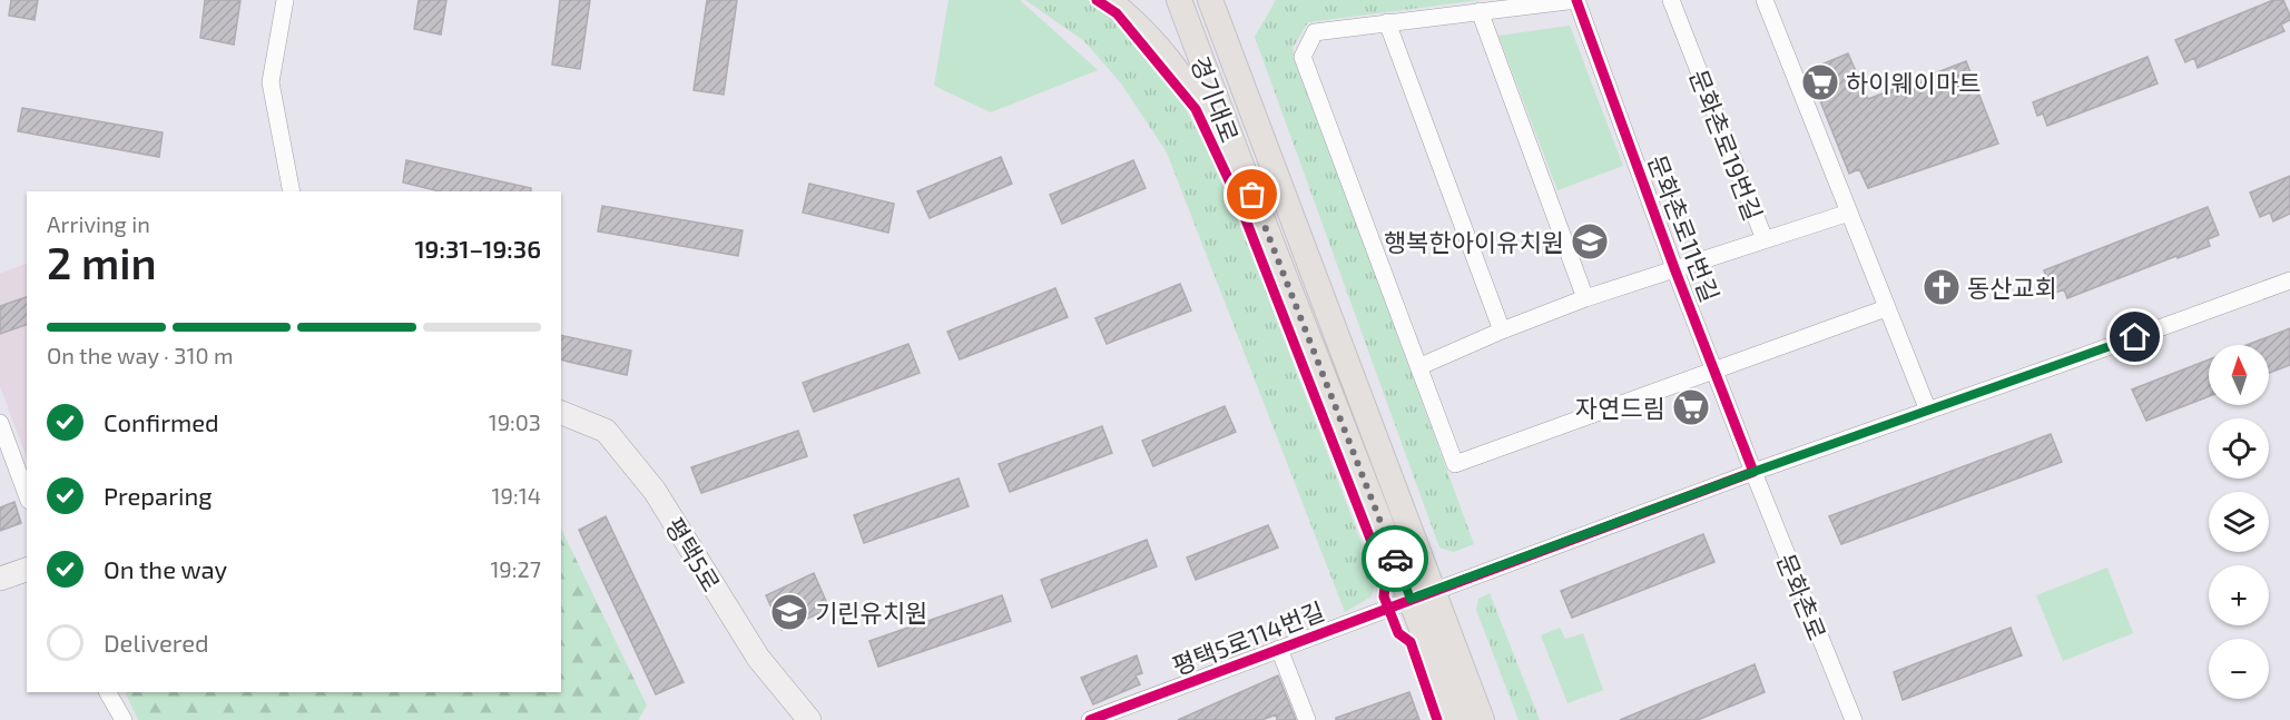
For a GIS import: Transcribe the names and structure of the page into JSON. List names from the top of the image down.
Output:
{
  "streets": {
    "main road": ["경기대로"],
    "street": [
      "문화촌로19번길",
      "문화촌로11번길",
      "평택5로",
      "문화촌로",
      "평택5로114번길"
    ]
  },
  "crossings": [
    ["경기대로", "평택5로114번길"],
    ["문화촌로19번길", "문화촌로11번길"],
    ["문화촌로11번길", "문화촌로"]
  ],
  "places": {
    "supermarket": ["하이웨이마트", "자연드림"],
    "school or university": ["행복한아이유치원", "기린유치원"],
    "church": ["동산교회"]
  },
  "north": "top",
  "page": {
    "heading": ["2 min", "Arriving in", "19:31–19:36"],
    "bar": "On the way · 310 m",
    "map_buttons": ["+", "−"],
    "list": [
      ["Confirmed", "19:03"],
      ["Preparing", "19:14"],
      ["On the way", "19:27"],
      "Delivered"
    ]
  }
}
